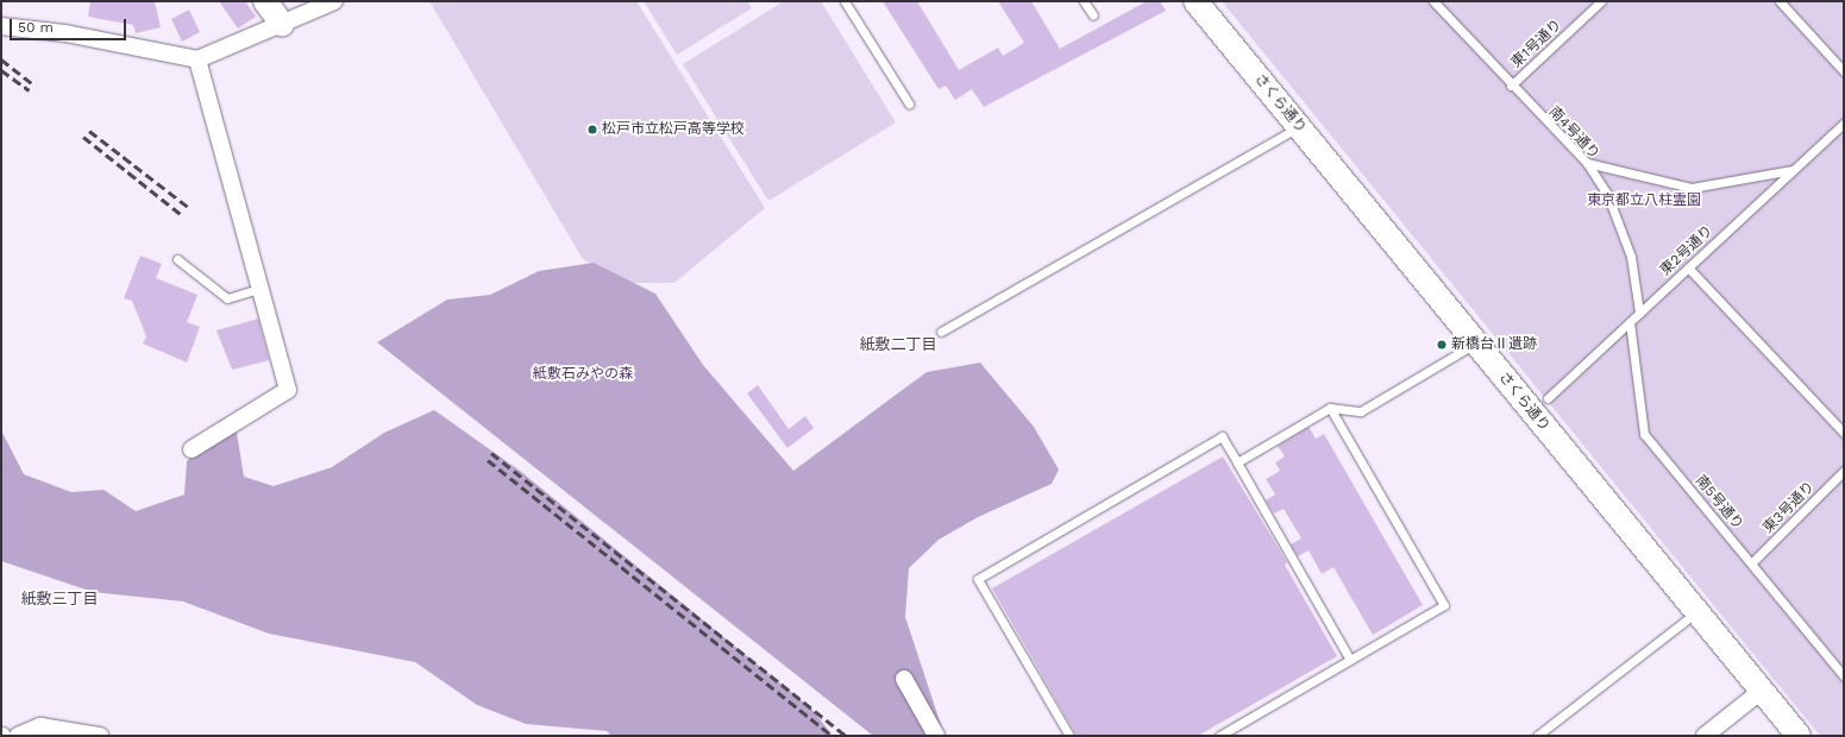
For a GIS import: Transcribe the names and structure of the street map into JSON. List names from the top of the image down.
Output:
{
  "streets": {
    "street": ["さくら通り"],
    "lane": [
      "東1号通り",
      "南4号通り",
      "東2号通り",
      "南5号通り",
      "東3号通り"
    ]
  },
  "crossings": [
    ["東1号通り", "南4号通り"],
    ["南4号通り", "東2号通り"],
    ["東2号通り", "南5号通り"],
    ["南5号通り", "東3号通り"]
  ],
  "districts": ["紙敷二丁目", "紙敷三丁目"],
  "parks": ["東京都立八柱霊園", "紙敷石みやの森"],
  "places": ["松戸市立松戸高等学校", "新橋台Ⅱ遺跡"],
  "scale_bar": "50 m"
}
